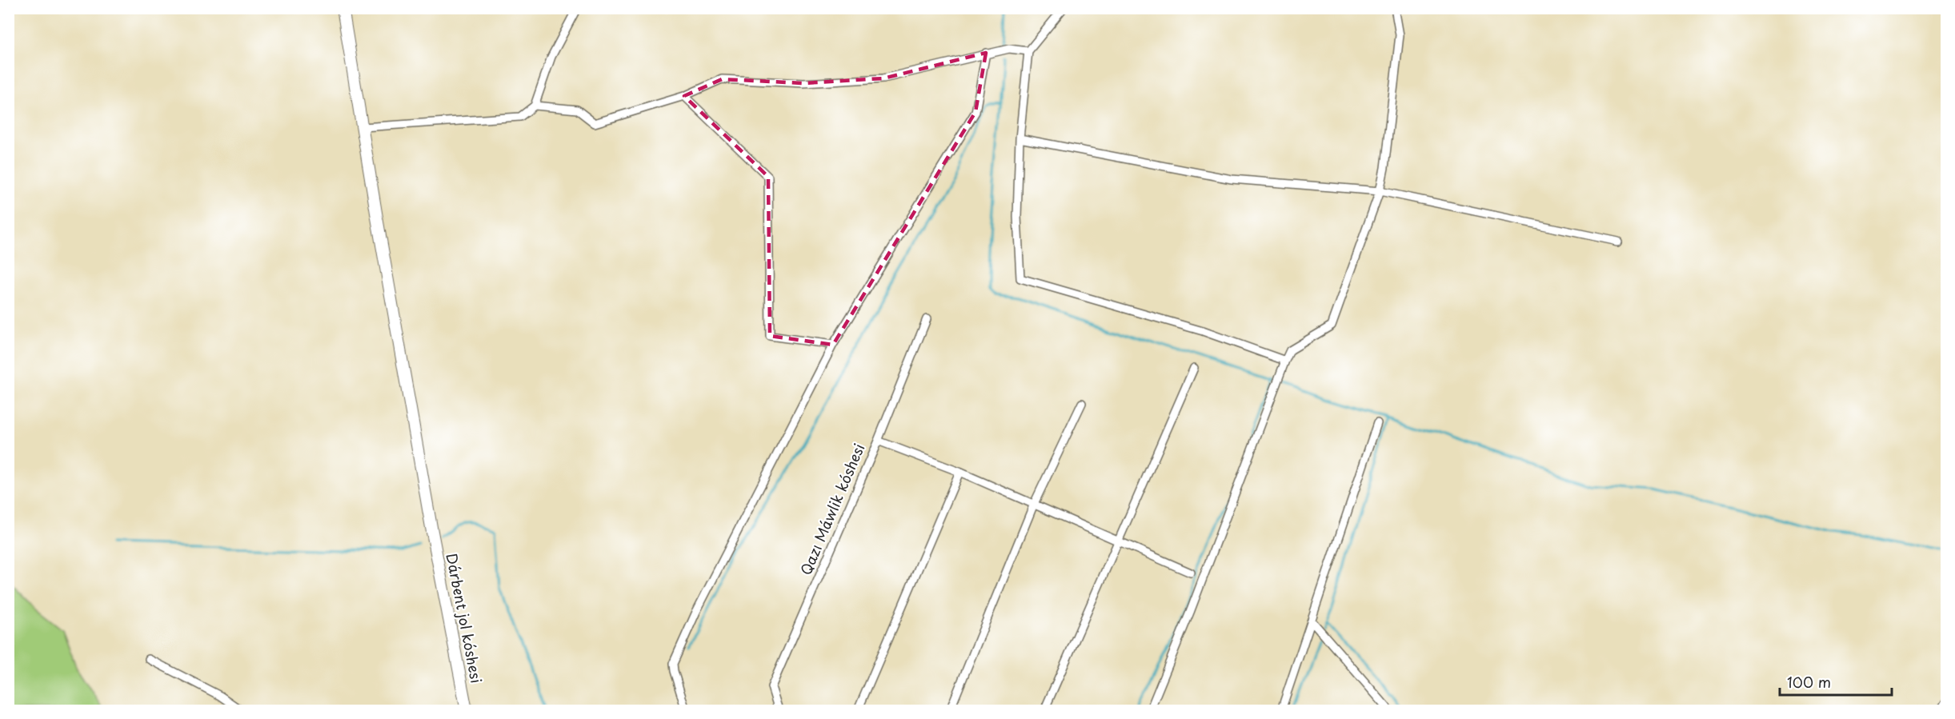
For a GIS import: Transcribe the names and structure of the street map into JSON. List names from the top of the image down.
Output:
{
  "streets": {
    "main road": ["Dárbent jol kóshesi"],
    "street": ["Qazı Máwlik kóshesi"]
  },
  "scale_bar": "100 m"
}
